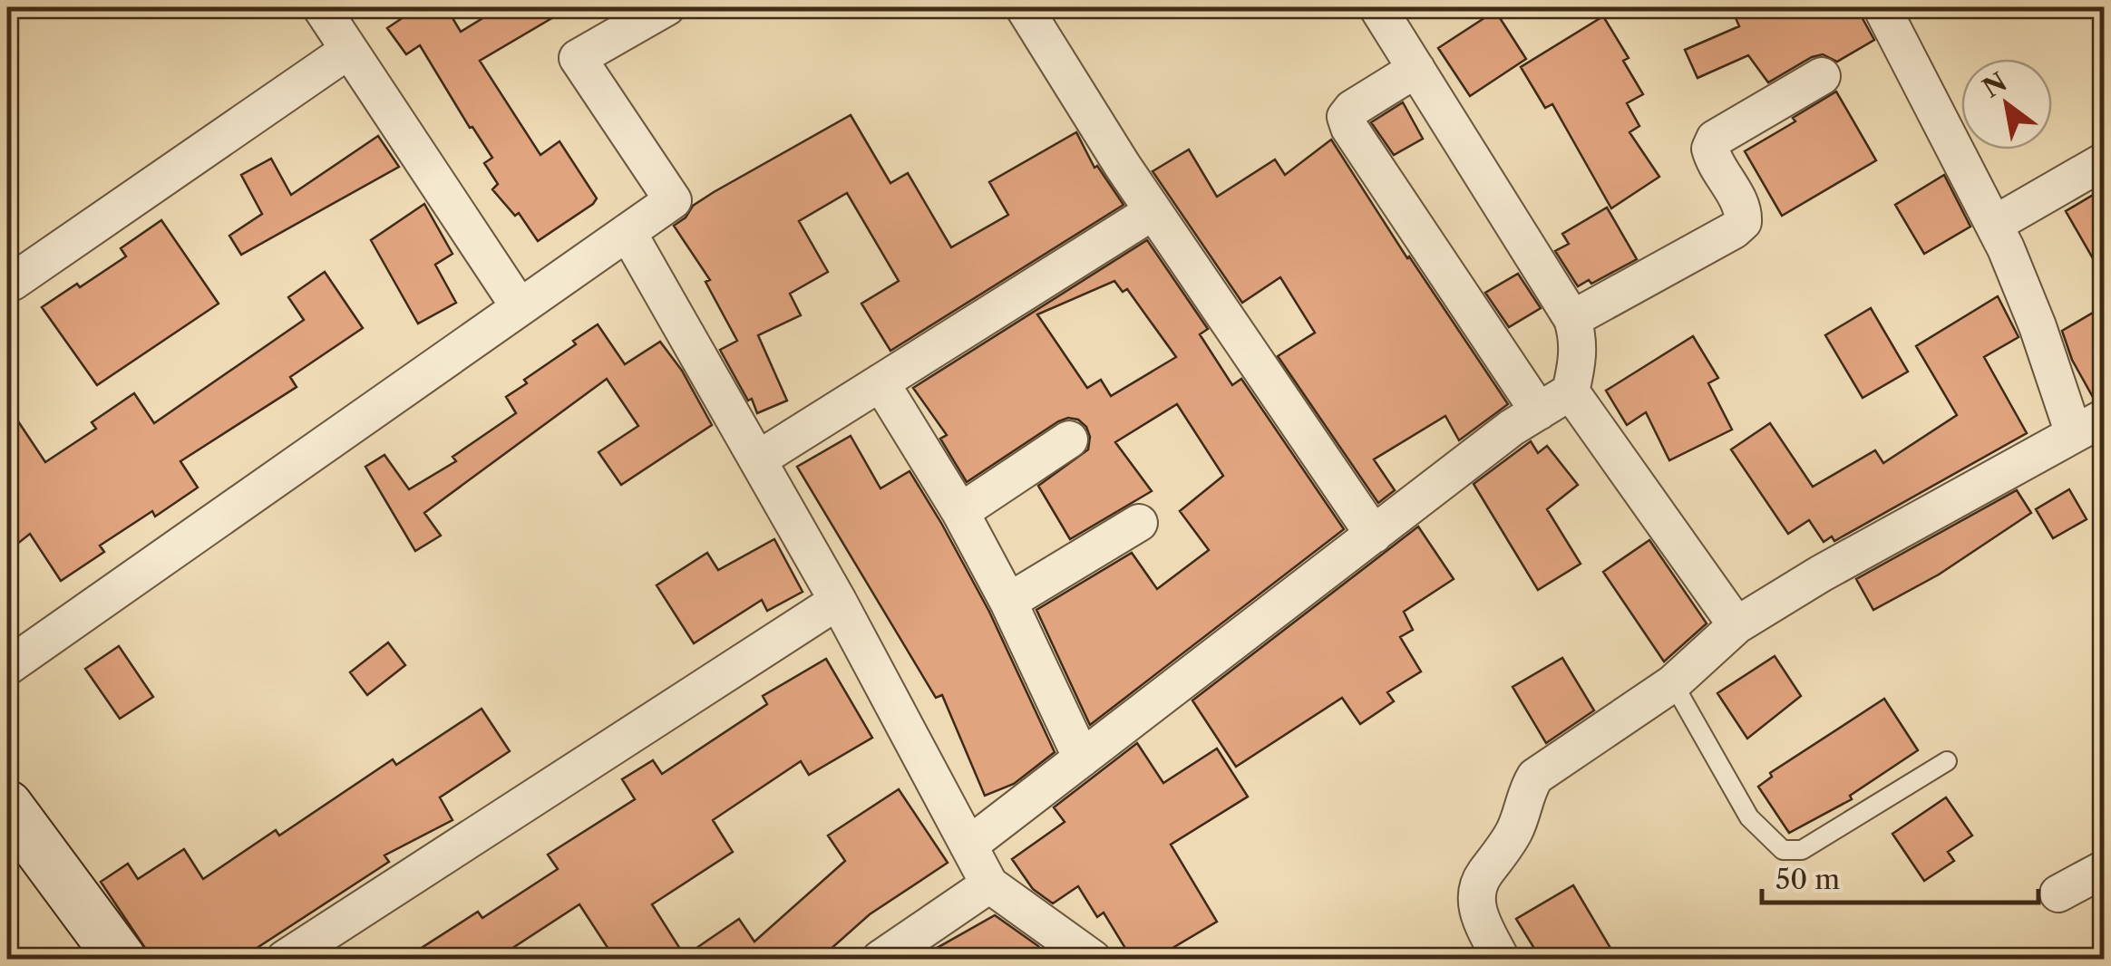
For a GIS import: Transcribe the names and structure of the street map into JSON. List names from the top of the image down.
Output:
{
  "scale_bar": "50 m",
  "north": "top left"
}
